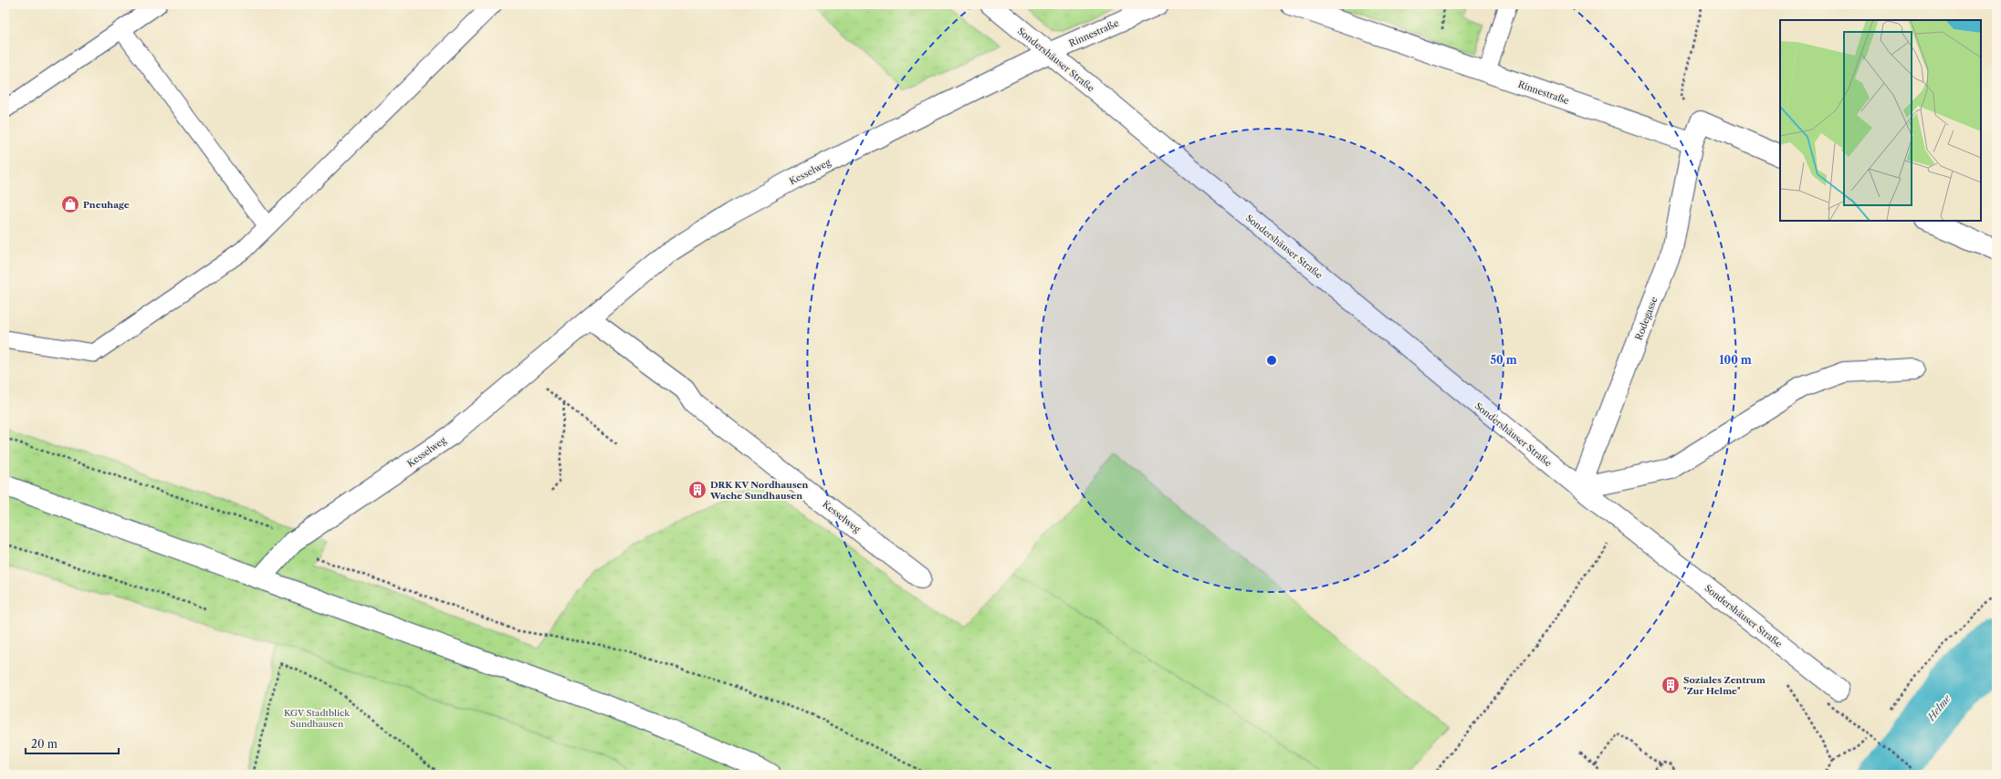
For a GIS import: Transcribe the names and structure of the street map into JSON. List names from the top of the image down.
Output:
{
  "streets": {
    "street": [
      "Rinnestraße",
      "Sondershäuser Straße",
      "Kesselweg",
      "Rodegasse"
    ]
  },
  "crossings": [
    ["Rinnestraße", "Sondershäuser Straße"],
    ["Rinnestraße", "Kesselweg"],
    ["Rinnestraße", "Rodegasse"],
    ["Sondershäuser Straße", "Kesselweg"],
    ["Sondershäuser Straße", "Rodegasse"]
  ],
  "water": ["Helme"],
  "parks": ["KGV Stadtblick Sundhausen"],
  "places": {
    "shop": ["Pneuhage"],
    "building": ["DRK KV Nordhausen Wache Sundhausen", "Soziales Zentrum \"Zur Helme\""]
  },
  "scale_bar": "20 m",
  "rings": ["50 m", "100 m"]
}
